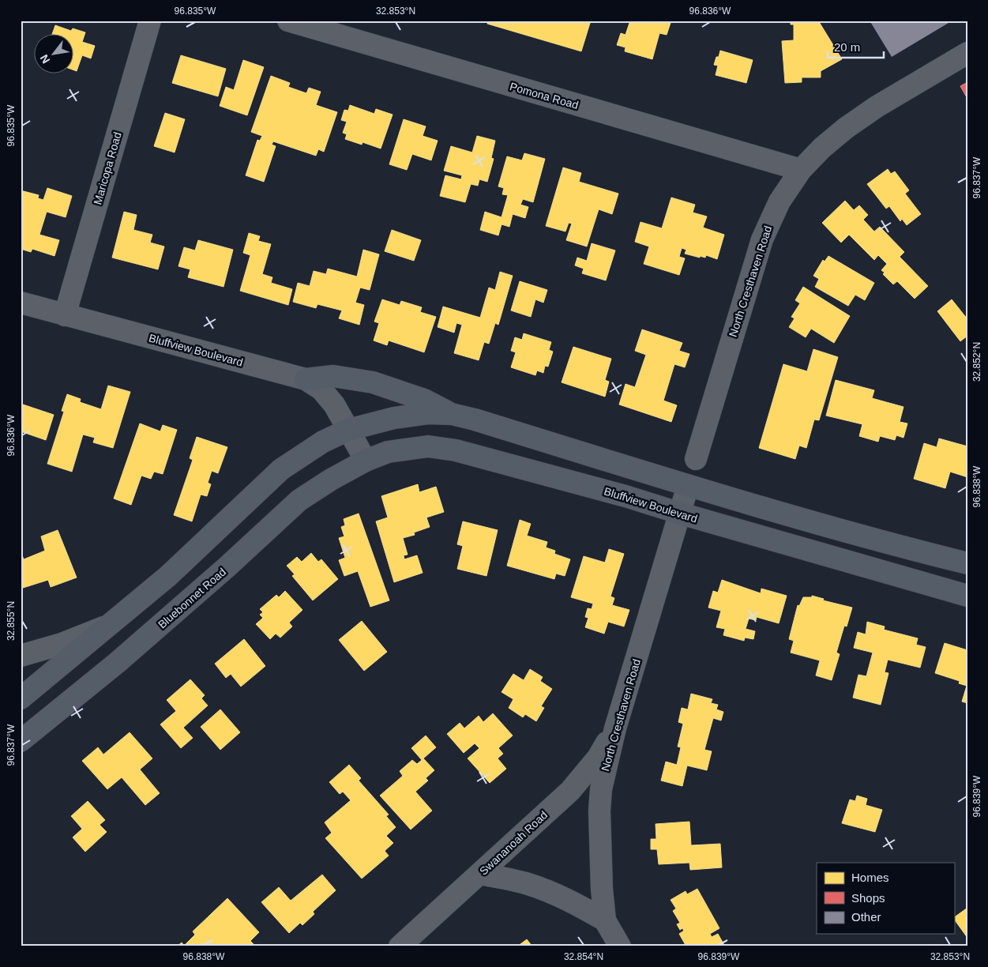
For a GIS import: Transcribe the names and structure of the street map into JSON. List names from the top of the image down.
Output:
{
  "streets": {
    "main road": ["Bluffview Boulevard", "Bluebonnet Road"],
    "street": [
      "Pomona Road",
      "Maricopa Road",
      "North Cresthaven Road",
      "Swananoah Road"
    ]
  },
  "crossings": [
    ["Pomona Road", "North Cresthaven Road"],
    ["Maricopa Road", "Bluffview Boulevard"],
    ["North Cresthaven Road", "Bluffview Boulevard"],
    ["North Cresthaven Road", "Swananoah Road"],
    ["Bluffview Boulevard", "Bluebonnet Road"]
  ],
  "legend": ["Homes", "Shops", "Other"],
  "scale_bar": "20 m",
  "north": "bottom left",
  "coordinates": [
    "96.835°W",
    "32.853°N",
    "96.836°W",
    "96.837°W",
    "32.852°N",
    "96.838°W",
    "32.855°N",
    "96.839°W",
    "32.854°N"
  ]
}
